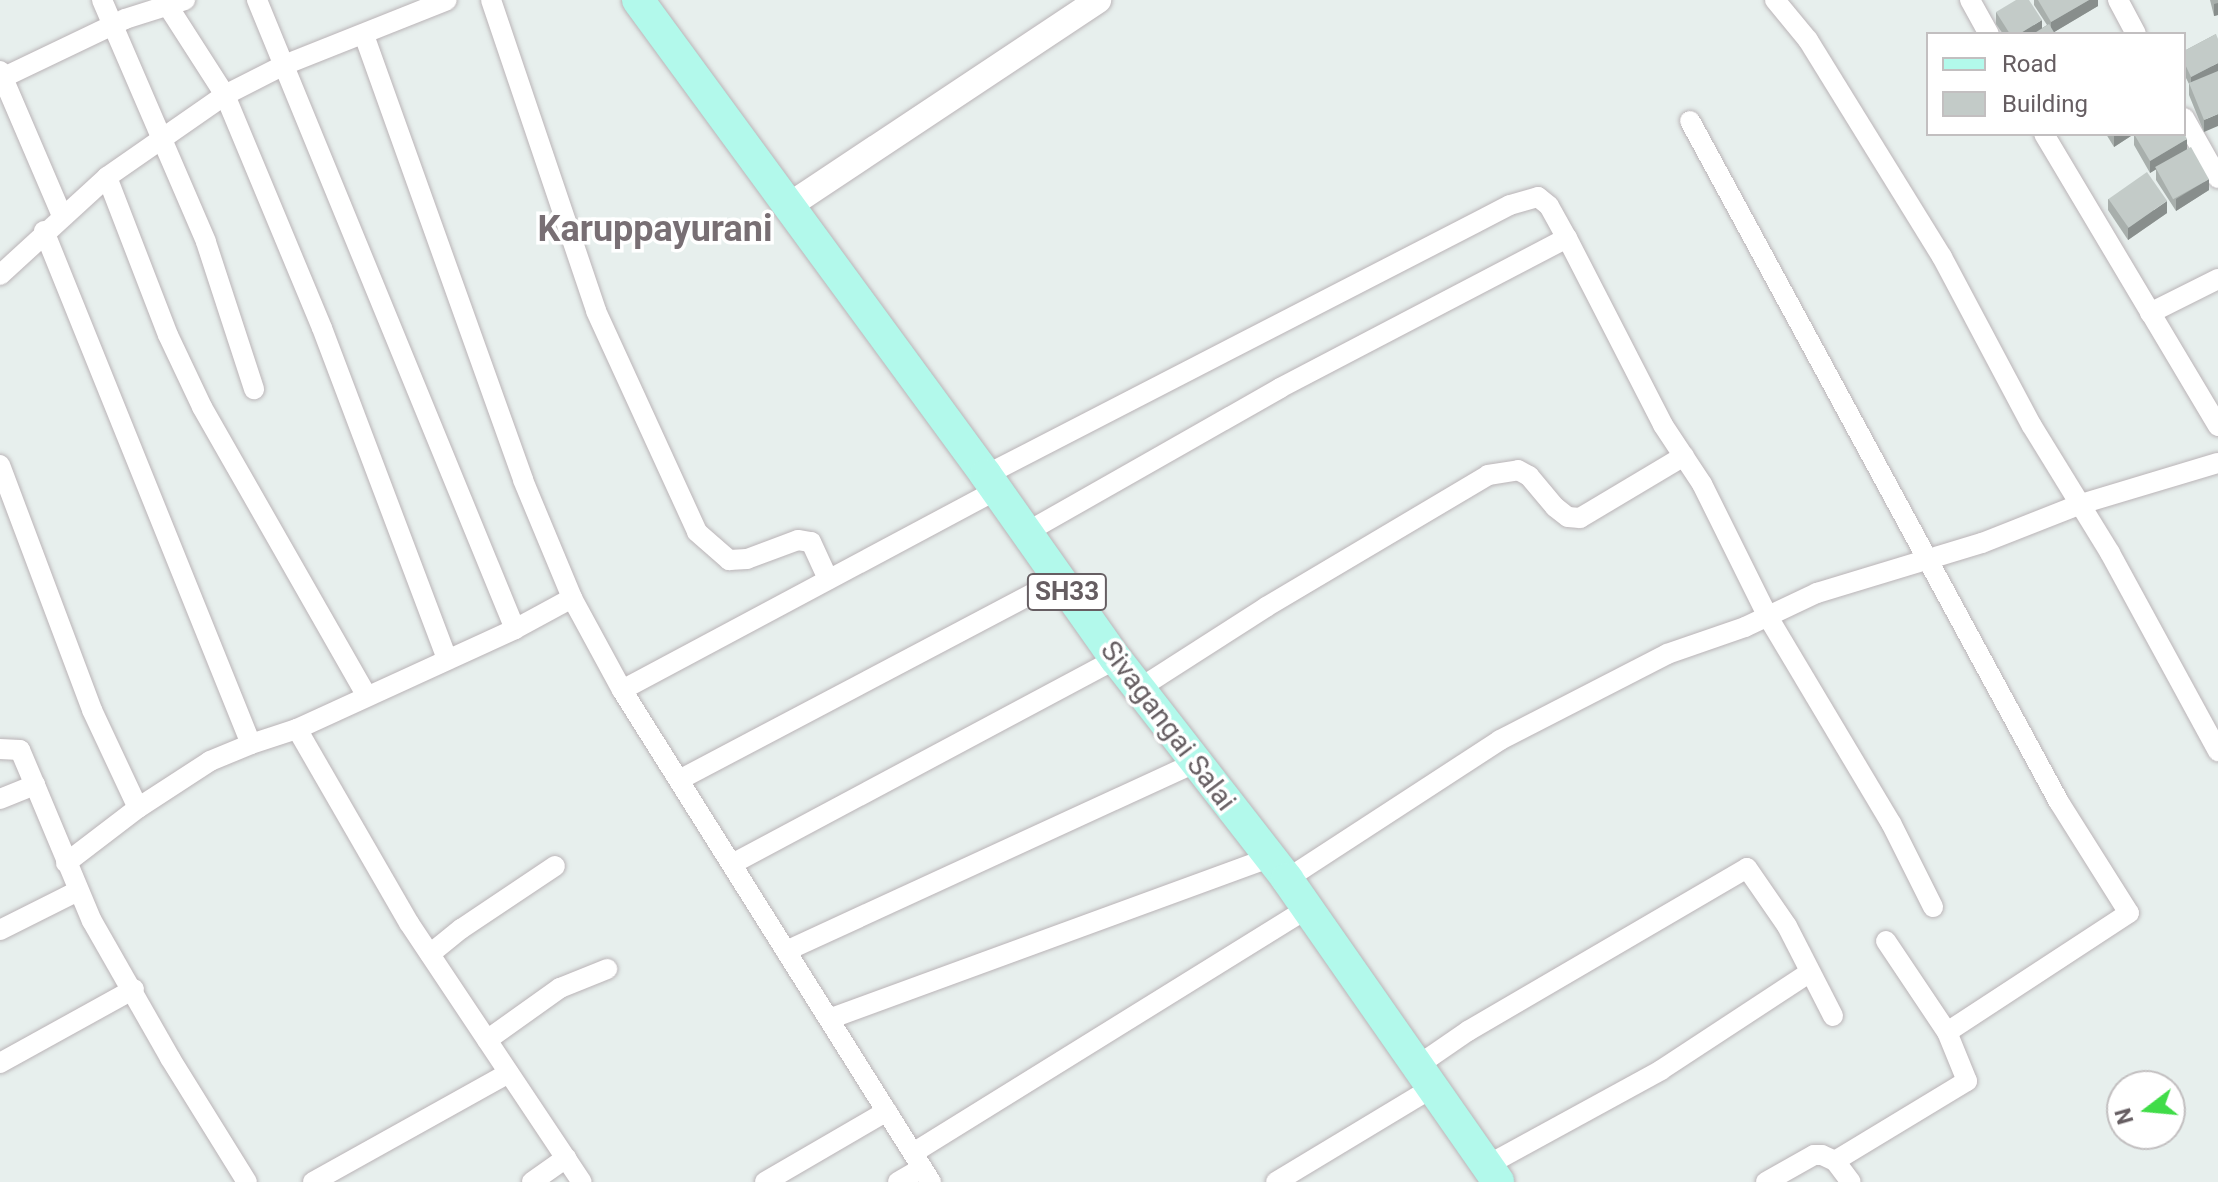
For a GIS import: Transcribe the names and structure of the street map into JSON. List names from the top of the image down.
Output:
{
  "streets": {
    "main road": ["SH33", "Sivagangai Salai"]
  },
  "districts": ["Karuppayurani"],
  "legend": ["Road", "Building"],
  "north": "left"
}
